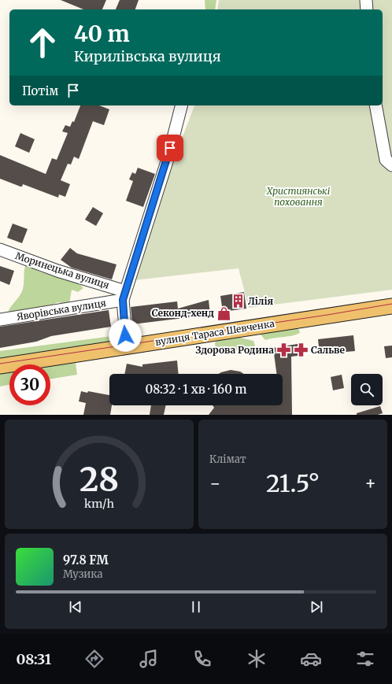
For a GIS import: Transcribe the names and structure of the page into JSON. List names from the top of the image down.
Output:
{
  "streets": {
    "main road": ["вулиця Тараса Шевченка"],
    "street": ["Моринецька вулиця", "Яворівська вулиця"]
  },
  "crossings": [
    ["Моринецька вулиця", "Яворівська вулиця"]
  ],
  "parks": ["Християнські поховання"],
  "places": {
    "building": ["Лілія"],
    "shop": ["Секонд-хенд"],
    "pharmacy": ["Здорова Родина", "Сальве"]
  },
  "page": {
    "turn": ["40 m", "Кирилівська вулиця"],
    "then": "Потім",
    "limit": "30",
    "trip": "08:32 · 1 хв · 160 m",
    "tile": "Клімат",
    "heat": ["−", "21.5°", "+"],
    "song": ["97.8 FM", "Музика"],
    "tabs": "08:31",
    "gauge": ["28", "km/h"]
  }
}
